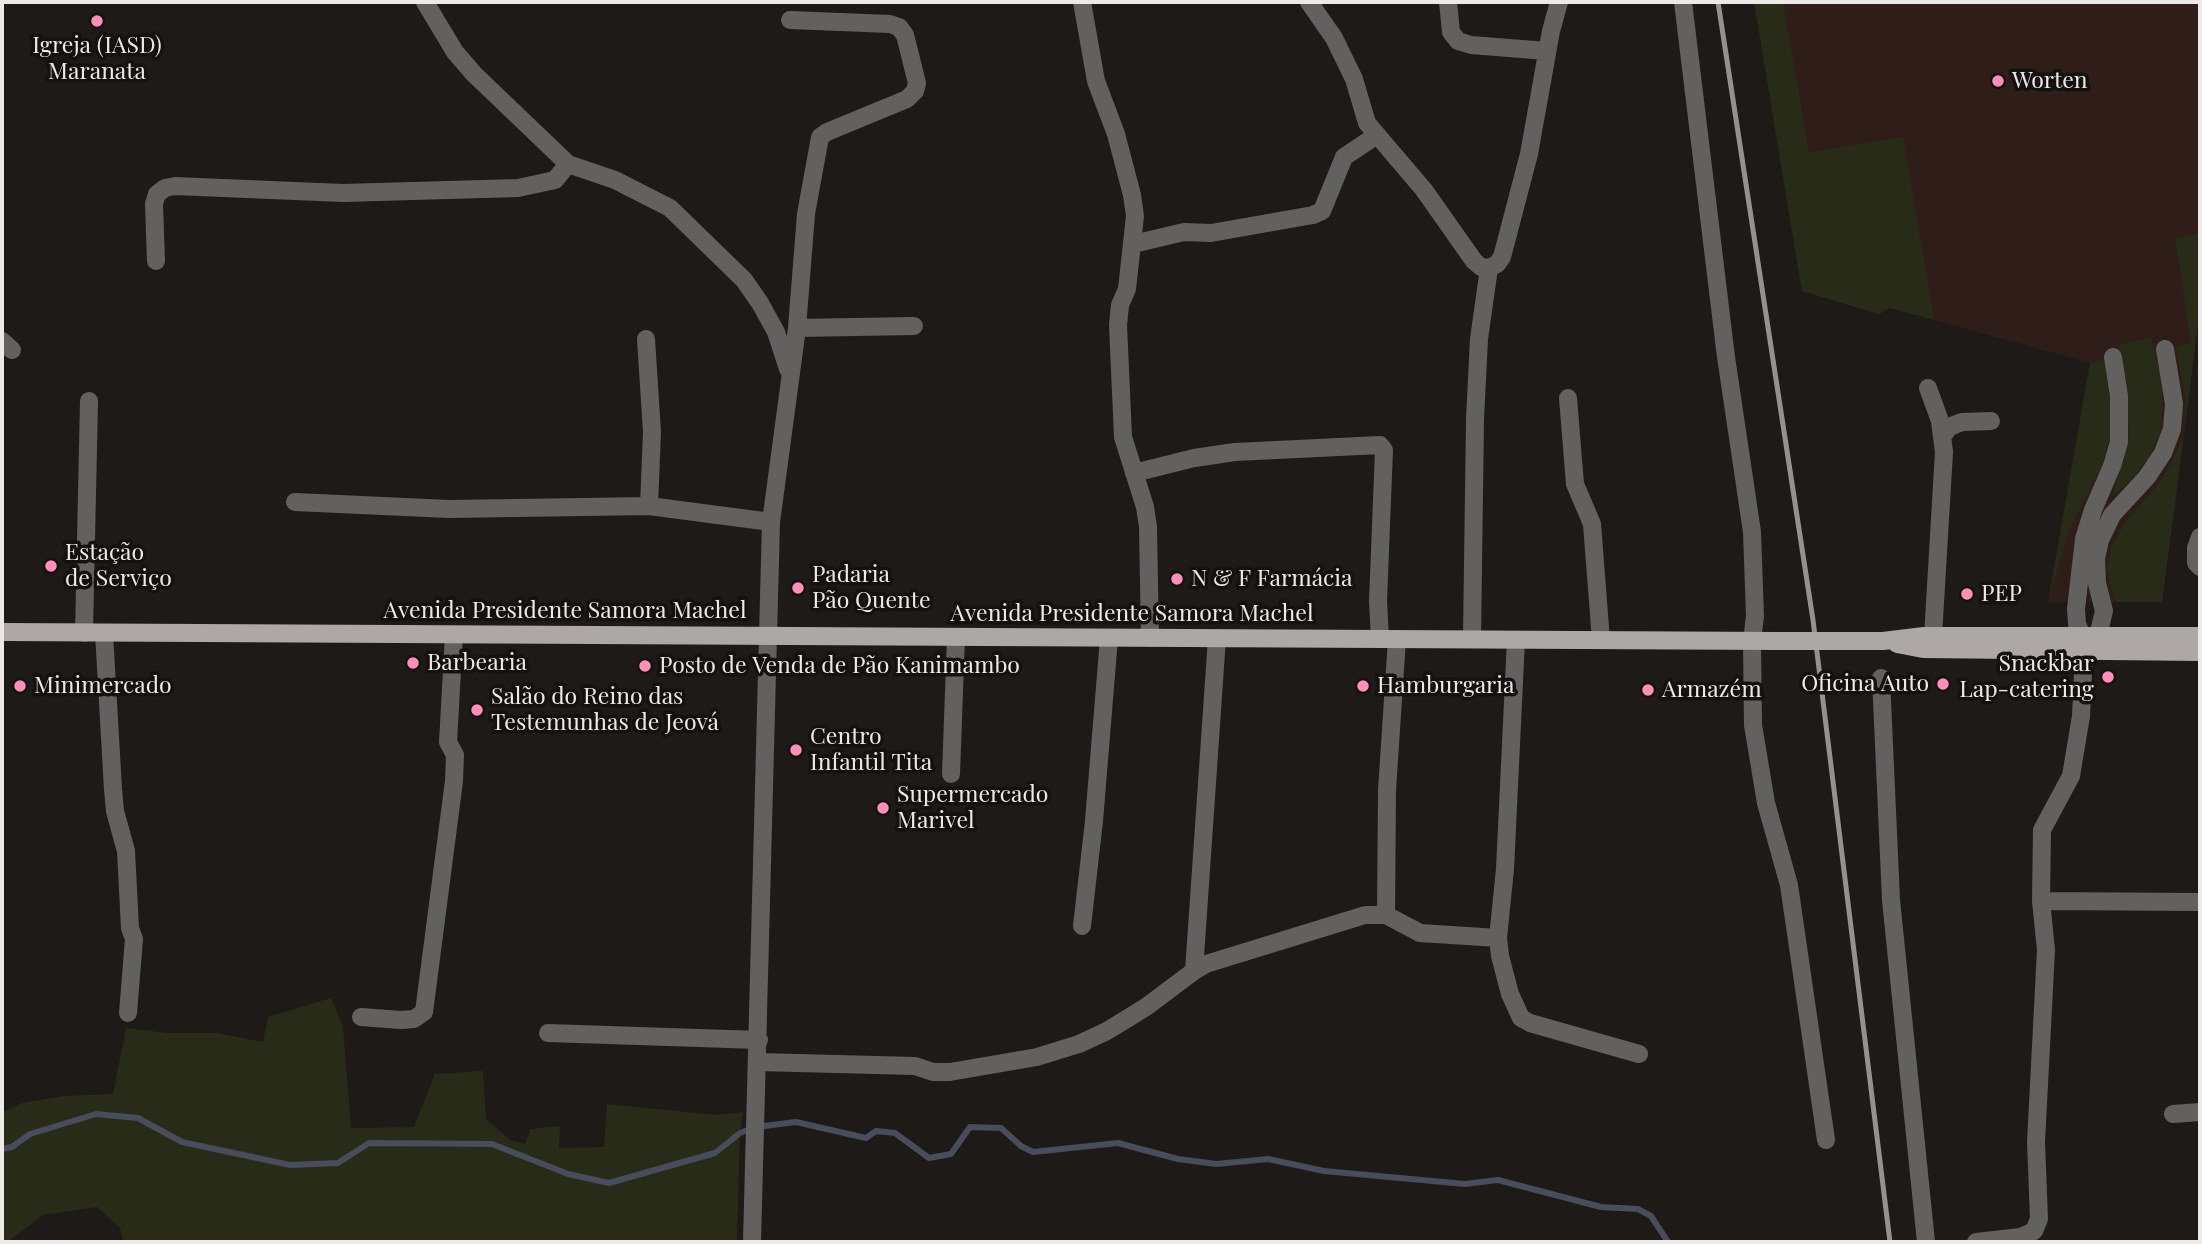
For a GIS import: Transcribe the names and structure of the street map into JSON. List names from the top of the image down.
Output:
{
  "streets": {
    "main road": ["Avenida Presidente Samora Machel"]
  },
  "places": [
    "Igreja (IASD) Maranata",
    "Worten",
    "Estação de Serviço",
    "N & F Farmácia",
    "Padaria Pão Quente",
    "PEP",
    "Barbearia",
    "Posto de Venda de Pão Kanimambo",
    "Snackbar Lap-catering",
    "Oficina Auto",
    "Minimercado",
    "Hamburgaria",
    "Armazém",
    "Salão do Reino das Testemunhas de Jeová",
    "Centro Infantil Tita",
    "Supermercado Marivel"
  ]
}
